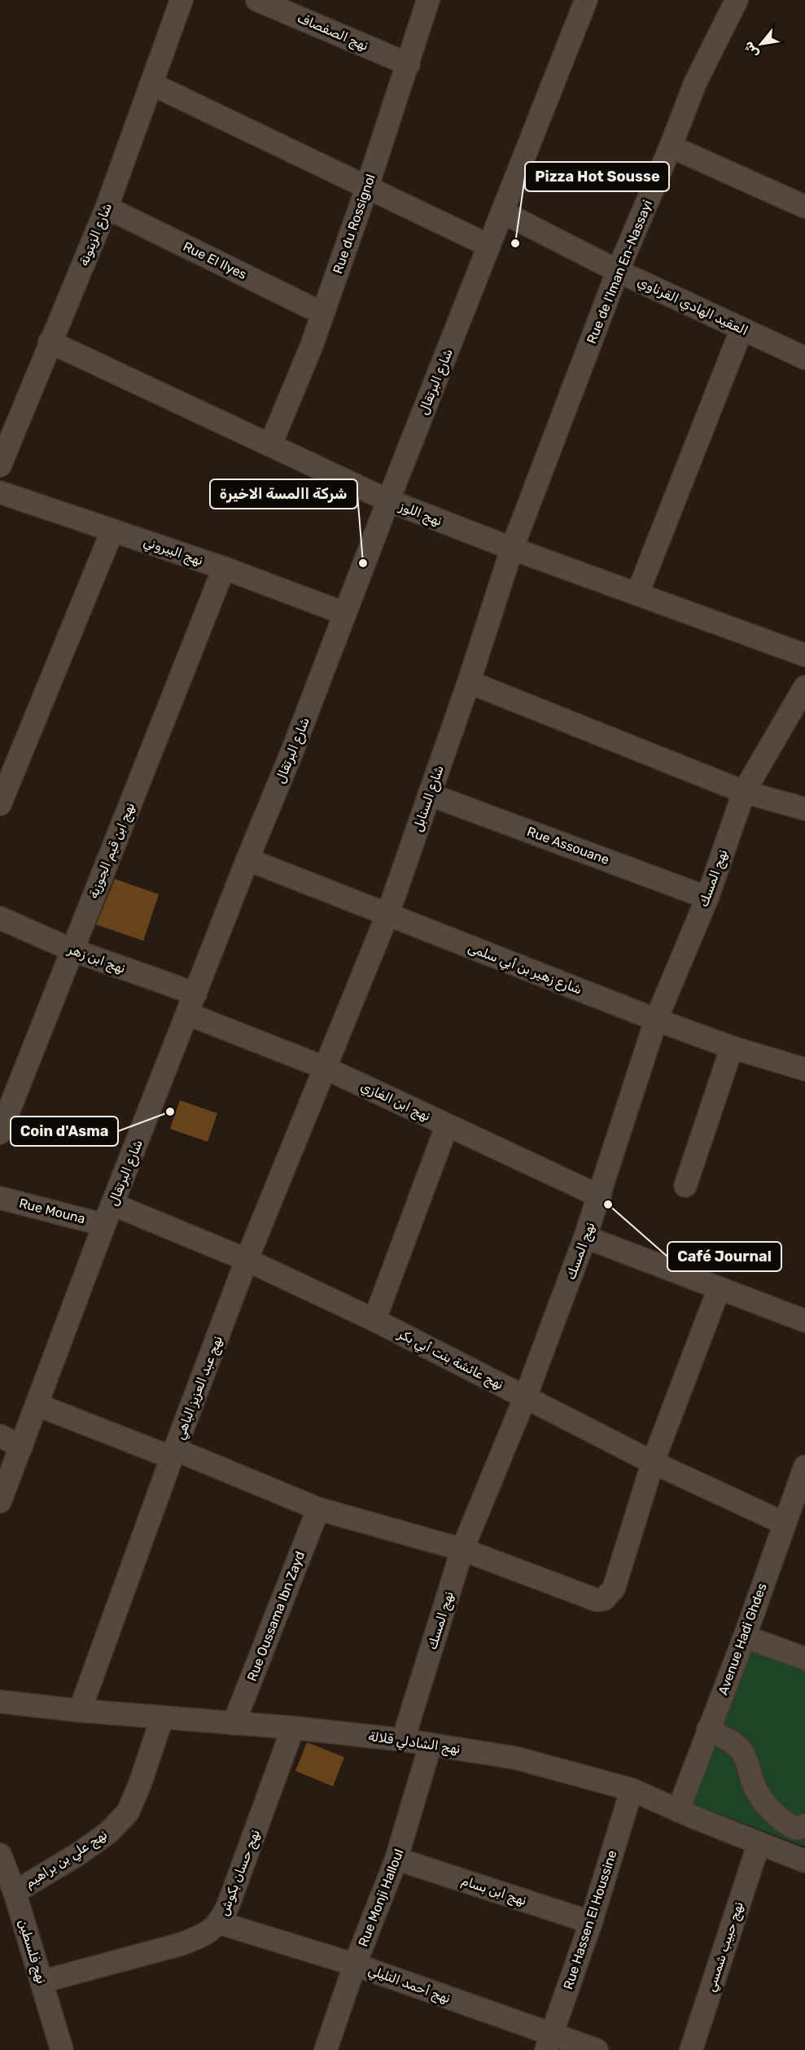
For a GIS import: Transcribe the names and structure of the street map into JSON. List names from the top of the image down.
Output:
{
  "streets": {
    "street": [
      "نهج الصفصاف",
      "Rue du Rossignol",
      "شارع الزيتونة",
      "Rue El Ilyes",
      "Rue de l'Iman En-Nassayi",
      "العقيد الهادي القرناوي",
      "شارع البرتقال",
      "نهج اللوز",
      "نهج البيروني",
      "شارع السنابل",
      "Rue Assouane",
      "نهج ابن قيم الجوزية",
      "نهج المسك",
      "نهج ابن زهر",
      "شارع زهير بن أبي سلمى",
      "نهج ابن الغازي",
      "Rue Mouna",
      "نهج عائشة بنت أبي بكر",
      "نهج عبد العزيز الباهي",
      "Rue Oussama Ibn Zayd",
      "Avenue Hadi Ghdes",
      "نهج الشادلي قلالة",
      "نهج علي بن براهيم",
      "نهج حسان بكوش",
      "نهج ابن بسام",
      "Rue Monji Halloul",
      "Rue Hassen El Houssine",
      "نهج حبيب شمسي",
      "نهج فلسطين",
      "نهج أحمد التليلي"
    ]
  },
  "crossings": [
    ["نهج الصفصاف", "Rue du Rossignol"],
    ["Rue du Rossignol", "Rue El Ilyes"],
    ["Rue du Rossignol", "نهج اللوز"],
    ["شارع الزيتونة", "Rue El Ilyes"],
    ["شارع الزيتونة", "نهج اللوز"],
    ["Rue de l'Iman En-Nassayi", "العقيد الهادي القرناوي"],
    ["Rue de l'Iman En-Nassayi", "نهج اللوز"],
    ["Rue de l'Iman En-Nassayi", "شارع السنابل"],
    ["العقيد الهادي القرناوي", "شارع البرتقال"],
    ["شارع البرتقال", "نهج اللوز"],
    ["شارع البرتقال", "نهج البيروني"],
    ["شارع البرتقال", "نهج ابن زهر"],
    ["شارع البرتقال", "شارع زهير بن أبي سلمى"],
    ["شارع البرتقال", "نهج ابن الغازي"],
    ["شارع البرتقال", "Rue Mouna"],
    ["شارع البرتقال", "نهج عائشة بنت أبي بكر"],
    ["نهج البيروني", "نهج ابن قيم الجوزية"],
    ["شارع السنابل", "Rue Assouane"],
    ["شارع السنابل", "شارع زهير بن أبي سلمى"],
    ["شارع السنابل", "نهج ابن الغازي"],
    ["شارع السنابل", "نهج عبد العزيز الباهي"],
    ["Rue Assouane", "نهج المسك"],
    ["نهج ابن قيم الجوزية", "نهج ابن زهر"],
    ["نهج المسك", "شارع زهير بن أبي سلمى"],
    ["نهج المسك", "نهج ابن الغازي"],
    ["نهج المسك", "نهج عائشة بنت أبي بكر"],
    ["نهج المسك", "نهج الشادلي قلالة"],
    ["نهج ابن زهر", "نهج ابن الغازي"],
    ["نهج ابن الغازي", "نهج عبد العزيز الباهي"],
    ["نهج عائشة بنت أبي بكر", "نهج عبد العزيز الباهي"],
    ["نهج عائشة بنت أبي بكر", "Avenue Hadi Ghdes"],
    ["نهج عبد العزيز الباهي", "نهج الشادلي قلالة"],
    ["Rue Oussama Ibn Zayd", "نهج الشادلي قلالة"],
    ["Avenue Hadi Ghdes", "نهج الشادلي قلالة"],
    ["نهج الشادلي قلالة", "نهج علي بن براهيم"],
    ["نهج الشادلي قلالة", "نهج حسان بكوش"],
    ["نهج الشادلي قلالة", "Rue Monji Halloul"],
    ["نهج الشادلي قلالة", "Rue Hassen El Houssine"],
    ["نهج الشادلي قلالة", "نهج حبيب شمسي"],
    ["نهج علي بن براهيم", "نهج فلسطين"],
    ["نهج حسان بكوش", "نهج فلسطين"],
    ["نهج حسان بكوش", "نهج أحمد التليلي"],
    ["نهج ابن بسام", "Rue Monji Halloul"],
    ["نهج ابن بسام", "Rue Hassen El Houssine"],
    ["Rue Monji Halloul", "نهج أحمد التليلي"],
    ["Rue Hassen El Houssine", "نهج أحمد التليلي"]
  ],
  "places": [
    "Pizza Hot Sousse",
    "شركة االمسة الاخيرة",
    "Coin d'Asma",
    "Café Journal"
  ],
  "north": "bottom left"
}
